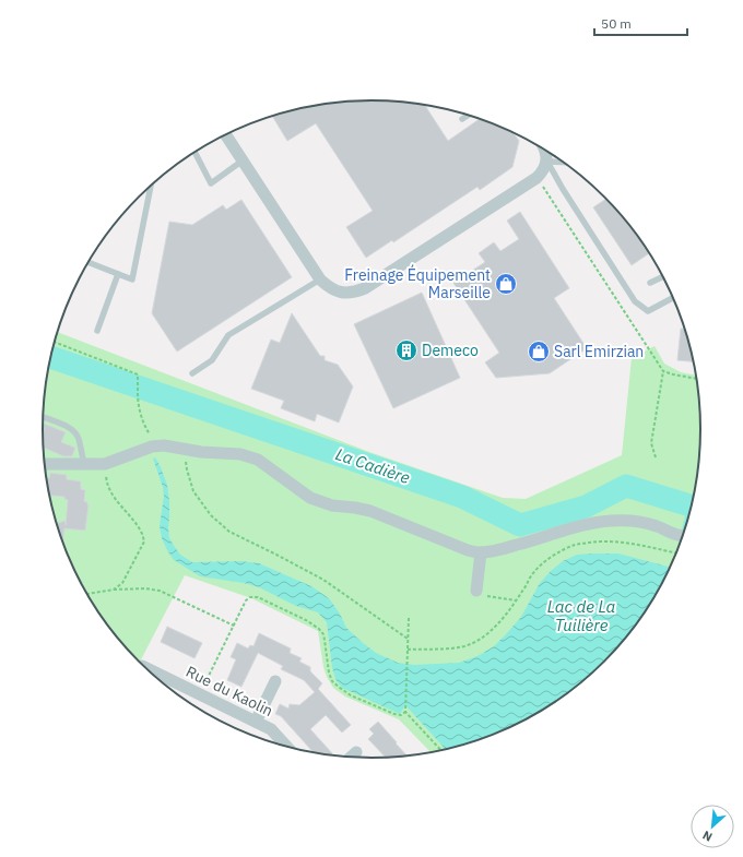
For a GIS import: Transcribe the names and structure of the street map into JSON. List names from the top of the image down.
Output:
{
  "streets": {
    "street": ["Rue du Kaolin"]
  },
  "water": ["La Cadière", "Lac de La Tuilière"],
  "places": {
    "shop": ["Freinage Équipement Marseille", "Sarl Emirzian"],
    "building": ["Demeco"]
  },
  "scale_bar": "50 m",
  "north": "bottom left"
}
